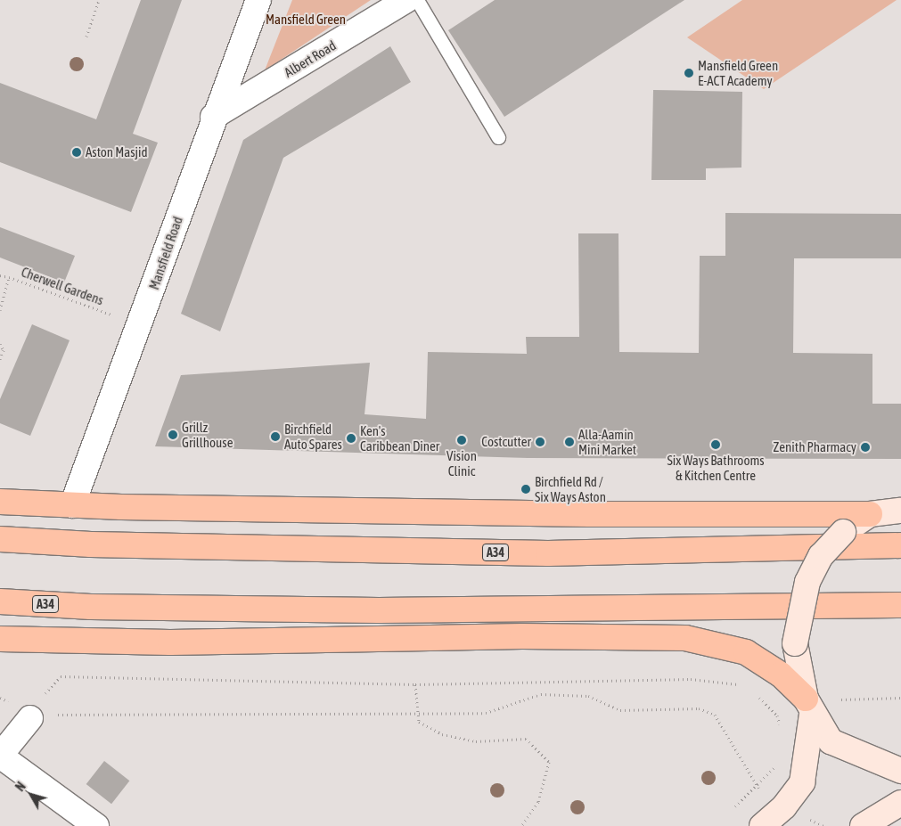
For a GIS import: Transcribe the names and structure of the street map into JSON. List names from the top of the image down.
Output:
{
  "streets": {
    "highway": ["A34"],
    "street": ["Albert Road", "Mansfield Road"],
    "path": ["Cherwell Gardens"]
  },
  "crossings": [
    ["Albert Road", "Mansfield Road"],
    ["Mansfield Road", "Cherwell Gardens"]
  ],
  "parks": ["Mansfield Green"],
  "places": [
    "Mansfield Green E-ACT Academy",
    "Aston Masjid",
    "Grillz Grillhouse",
    "Birchfield Auto Spares",
    "Ken's Caribbean Diner",
    "Vision Clinic",
    "Costcutter",
    "Alla-Aamin Mini Market",
    "Six Ways Bathrooms & Kitchen Centre",
    "Zenith Pharmacy",
    "Birchfield Rd / Six Ways Aston"
  ],
  "north": "top left"
}
